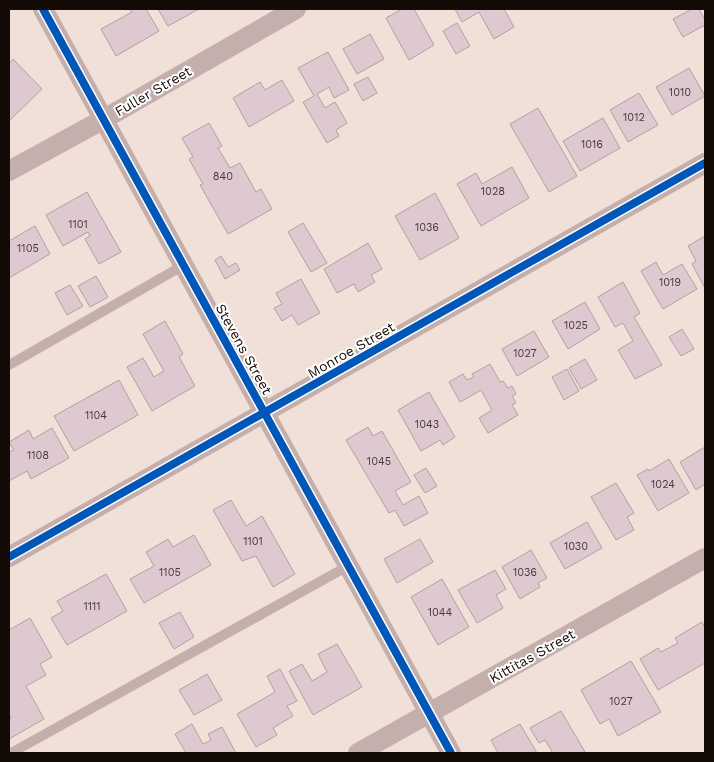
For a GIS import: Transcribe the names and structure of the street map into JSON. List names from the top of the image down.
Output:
{
  "streets": {
    "street": [
      "Fuller Street",
      "Stevens Street",
      "Monroe Street",
      "Kittitas Street"
    ]
  },
  "crossings": [
    ["Fuller Street", "Stevens Street"],
    ["Stevens Street", "Monroe Street"],
    ["Stevens Street", "Kittitas Street"]
  ],
  "house_numbers": [
    "1010",
    "1012",
    "1016",
    "840",
    "1028",
    "1101",
    "1036",
    "1105",
    "1019",
    "1025",
    "1027",
    "1104",
    "1043",
    "1108",
    "1045",
    "1024",
    "1101",
    "1030",
    "1105",
    "1036",
    "1111",
    "1044",
    "1027"
  ]
}
